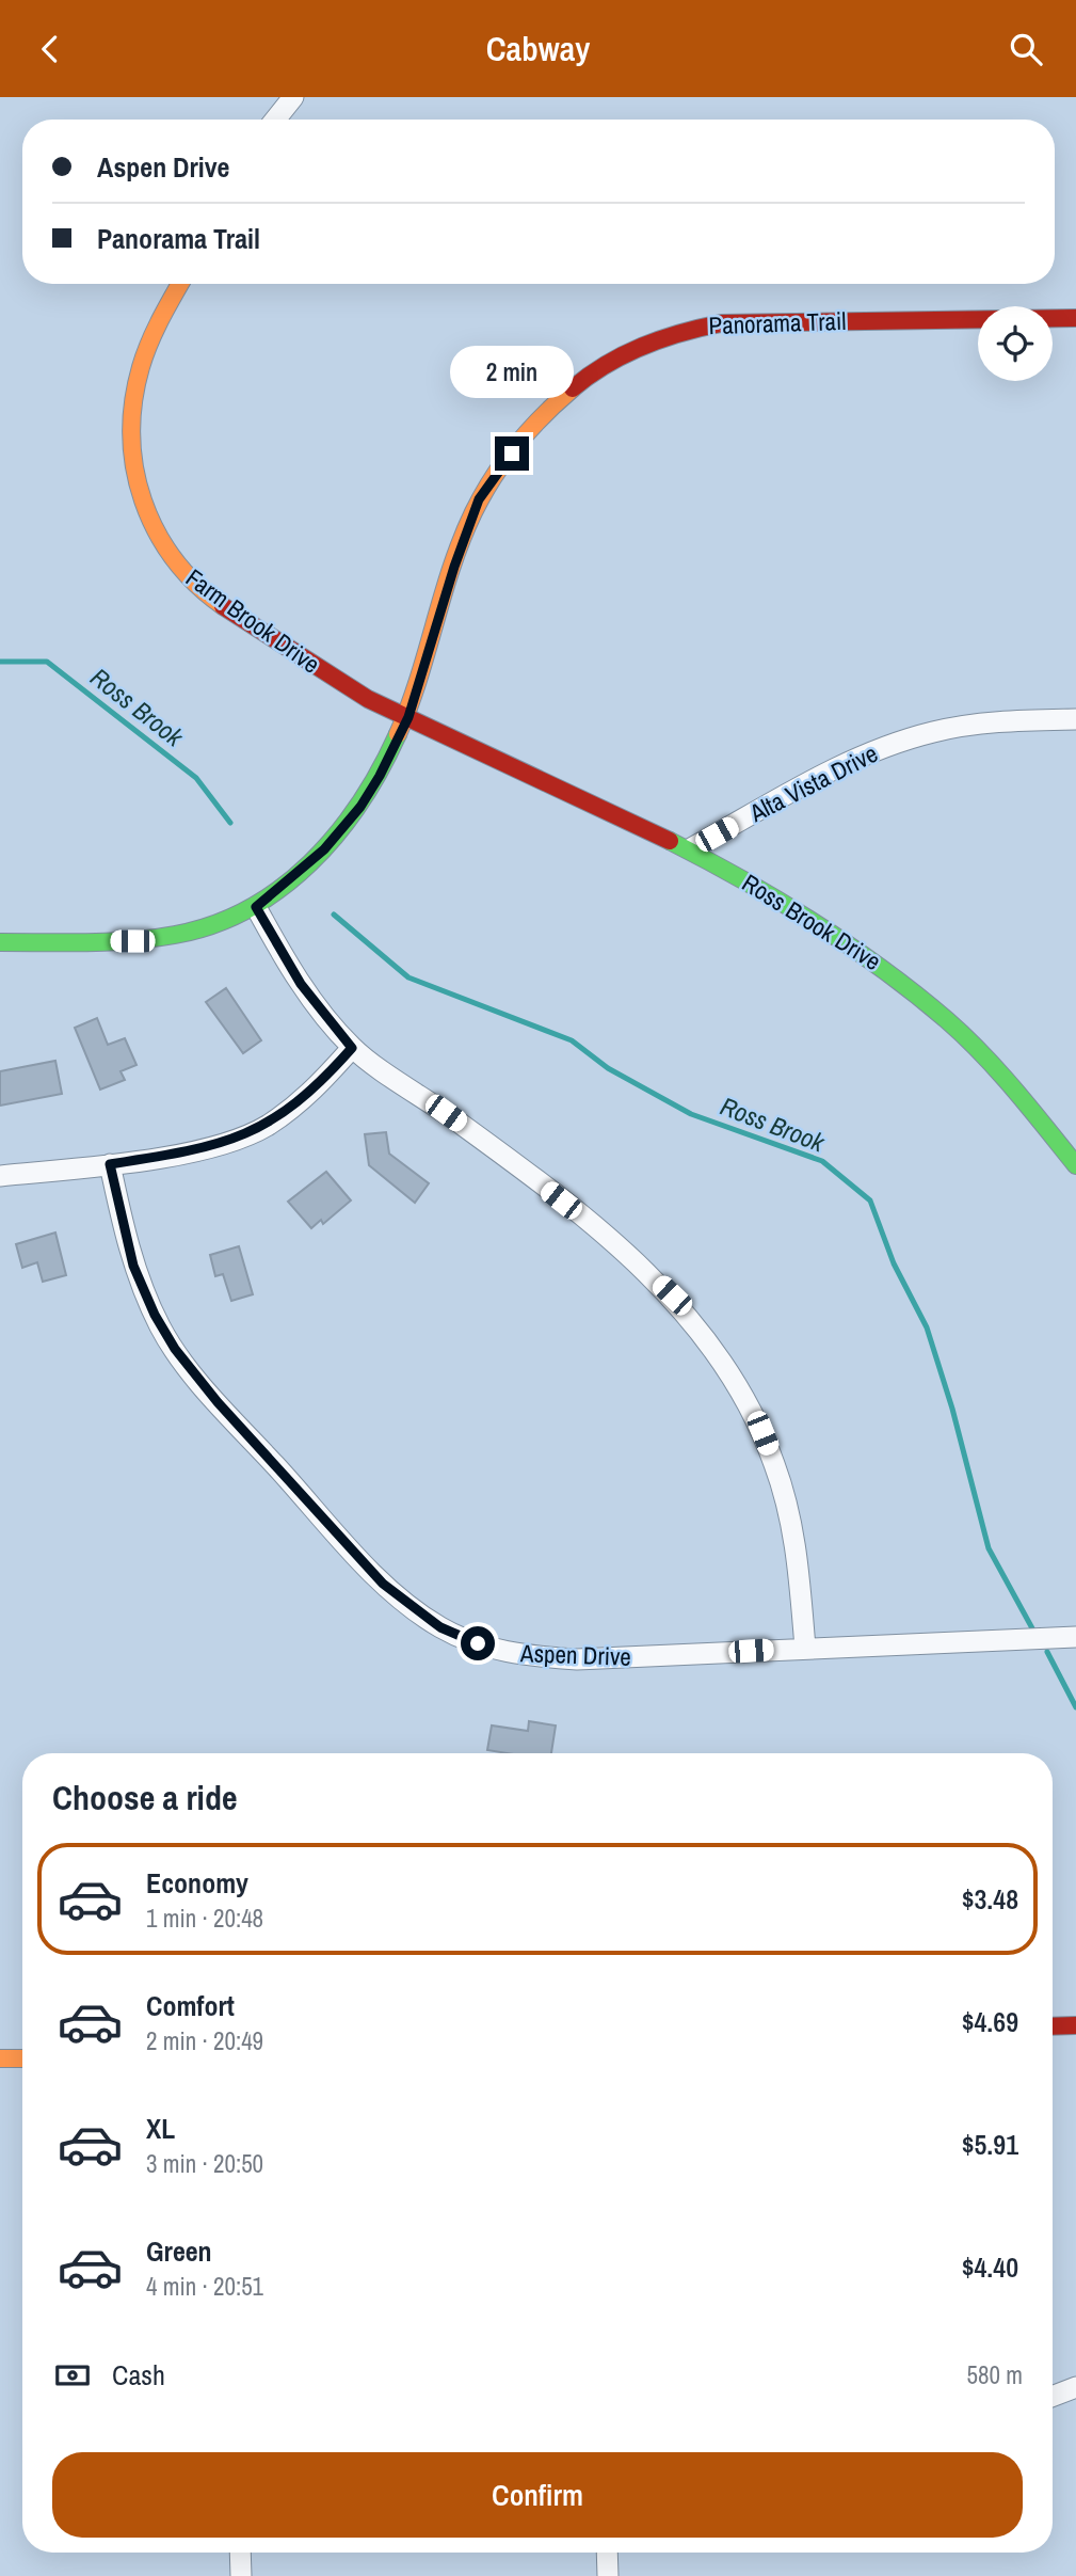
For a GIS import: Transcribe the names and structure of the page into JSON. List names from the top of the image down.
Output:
{
  "streets": {
    "street": [
      "Panorama Trail",
      "Farm Brook Drive",
      "Alta Vista Drive",
      "Ross Brook Drive",
      "Aspen Drive"
    ]
  },
  "crossings": [
    ["Panorama Trail", "Farm Brook Drive"],
    ["Panorama Trail", "Ross Brook Drive"],
    ["Farm Brook Drive", "Ross Brook Drive"],
    ["Alta Vista Drive", "Ross Brook Drive"]
  ],
  "water": ["Ross Brook"],
  "page": {
    "header": "Cabway",
    "banner": ["Aspen Drive", "Panorama Trail"],
    "bubble": "2 min",
    "heading": "Choose a ride",
    "list": [
      {
        "name": "Economy",
        "note": "1 min · 20:48",
        "value": "$3.48"
      },
      {
        "name": "Comfort",
        "note": "2 min · 20:49",
        "value": "$4.69"
      },
      {
        "name": "XL",
        "note": "3 min · 20:50",
        "value": "$5.91"
      },
      {
        "name": "Green",
        "note": "4 min · 20:51",
        "value": "$4.40"
      }
    ],
    "pay": ["Cash", "580 m"],
    "buttons": "Confirm"
  }
}
